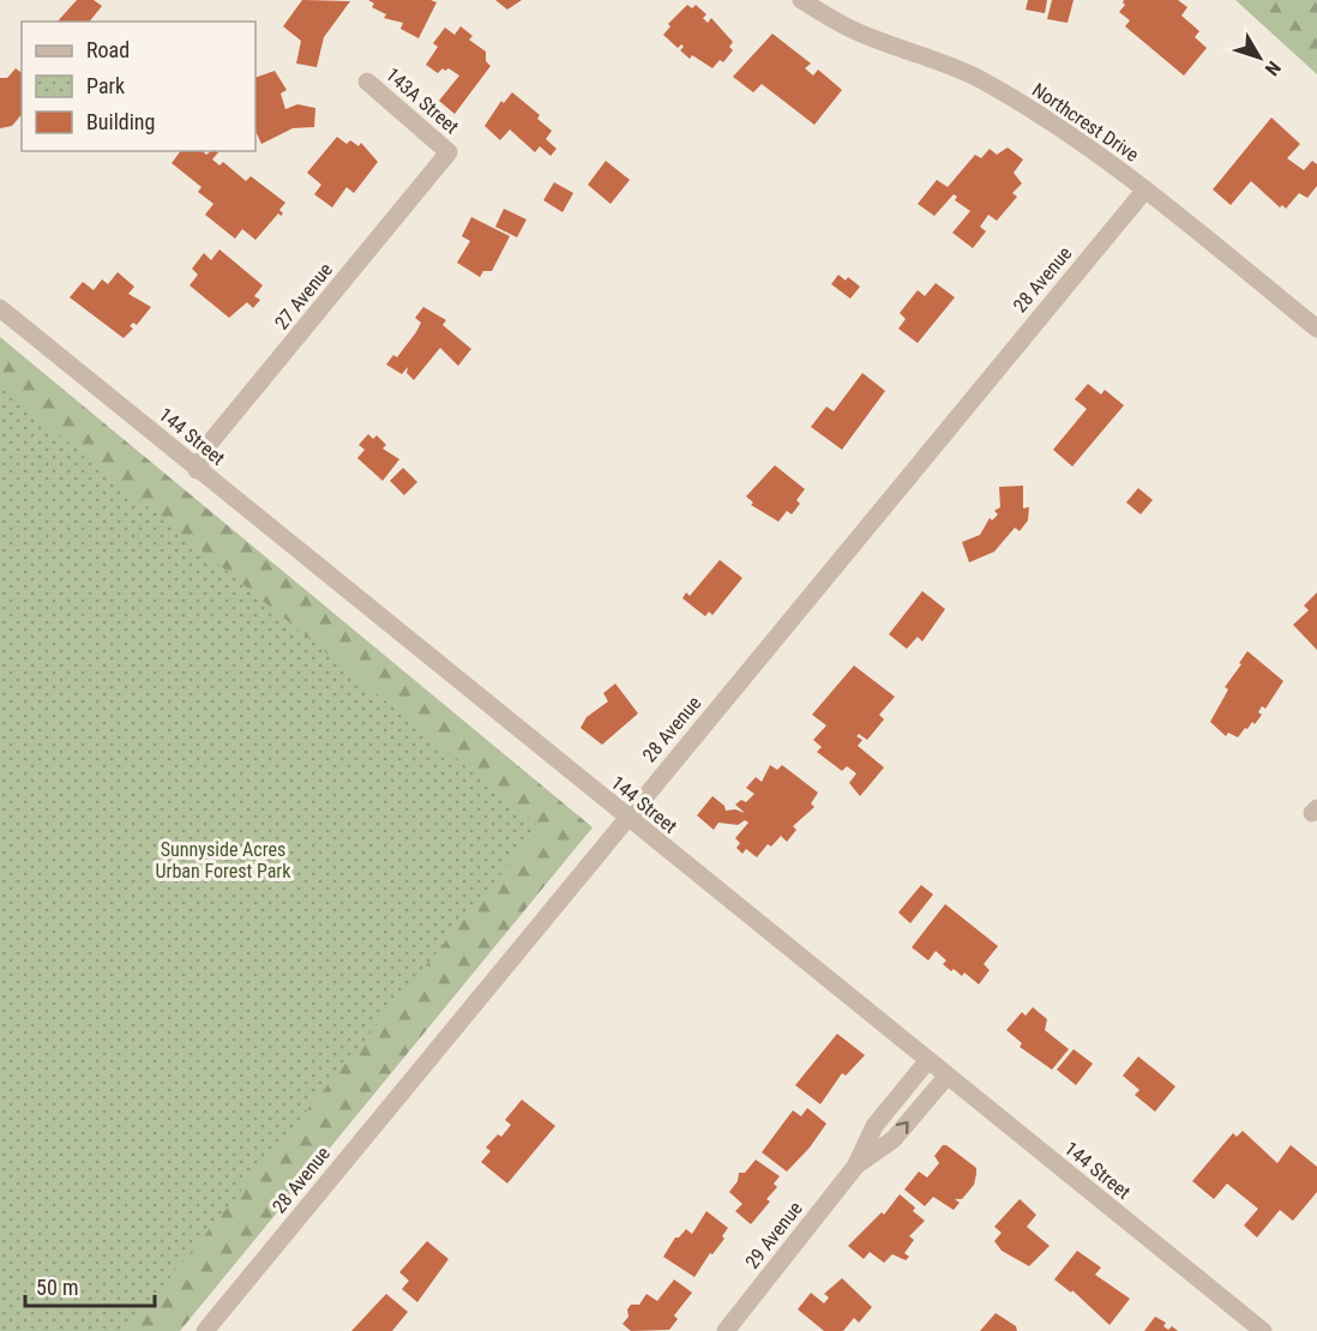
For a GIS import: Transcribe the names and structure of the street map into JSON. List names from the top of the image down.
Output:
{
  "streets": {
    "street": [
      "143A Street",
      "Northcrest Drive",
      "28 Avenue",
      "27 Avenue",
      "144 Street",
      "29 Avenue"
    ]
  },
  "crossings": [
    ["143A Street", "27 Avenue"],
    ["Northcrest Drive", "28 Avenue"],
    ["28 Avenue", "144 Street"],
    ["27 Avenue", "144 Street"],
    ["144 Street", "29 Avenue"]
  ],
  "parks": ["Sunnyside Acres Urban Forest Park"],
  "legend": ["Road", "Park", "Building"],
  "scale_bar": "50 m",
  "north": "bottom right"
}
